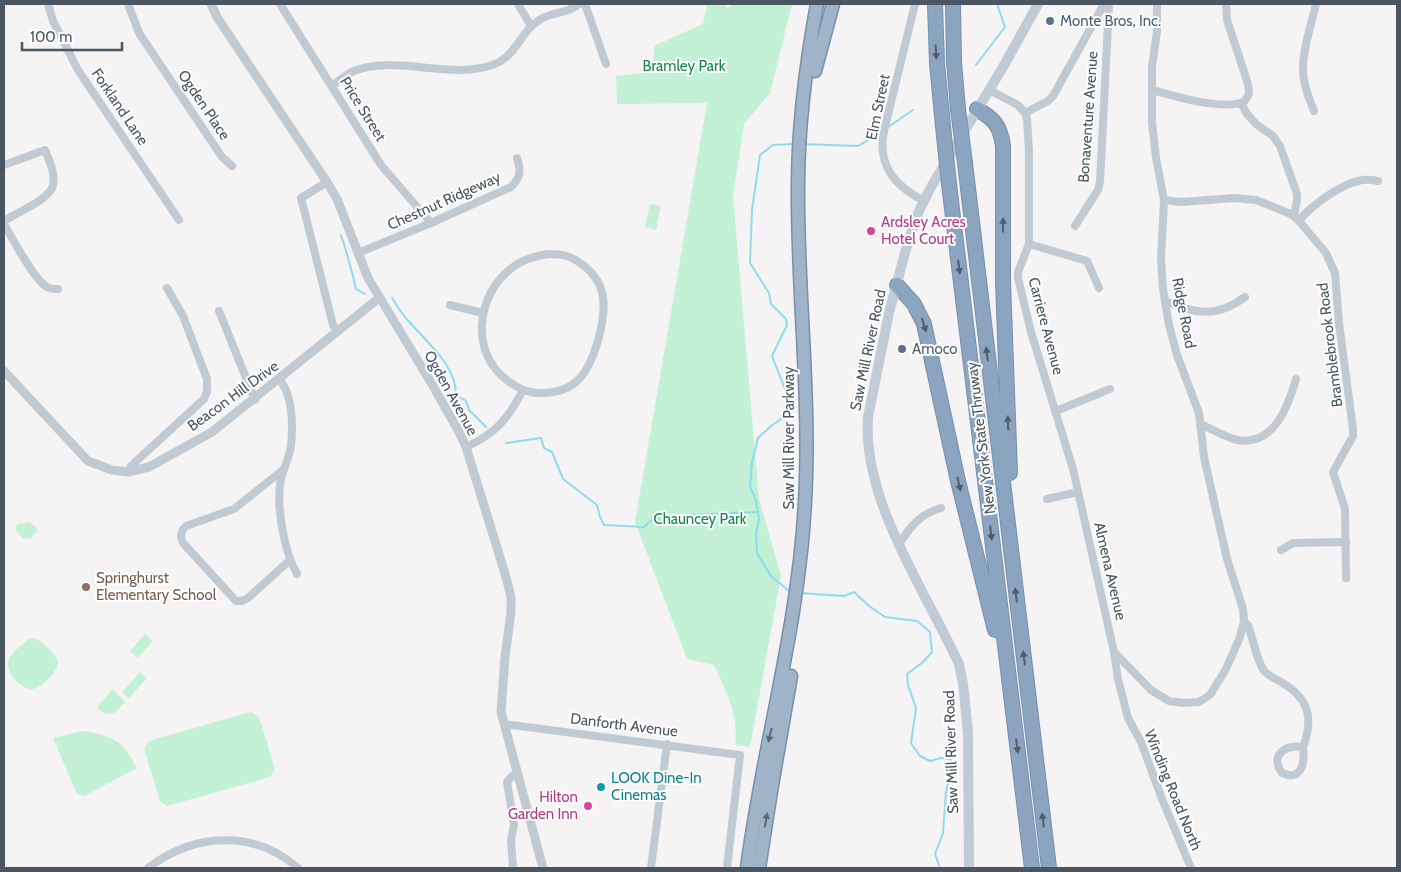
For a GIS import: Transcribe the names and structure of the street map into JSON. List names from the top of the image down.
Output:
{
  "streets": {
    "highway": ["Saw Mill River Parkway", "New York State Thruway"],
    "main road": ["Saw Mill River Road"],
    "street": [
      "Ogden Place",
      "Forkland Lane",
      "Elm Street",
      "Price Street",
      "Bonaventure Avenue",
      "Chestnut Ridgeway",
      "Ridge Road",
      "Carriere Avenue",
      "Bramblebrook Road",
      "Ogden Avenue",
      "Beacon Hill Drive",
      "Almena Avenue",
      "Danforth Avenue",
      "Winding Road North"
    ]
  },
  "crossings": [
    ["Elm Street", "Saw Mill River Road"],
    ["Price Street", "Chestnut Ridgeway"],
    ["Chestnut Ridgeway", "Ogden Avenue"],
    ["Carriere Avenue", "Almena Avenue"],
    ["Ogden Avenue", "Beacon Hill Drive"],
    ["Ogden Avenue", "Danforth Avenue"],
    ["Almena Avenue", "Winding Road North"]
  ],
  "parks": ["Bramley Park", "Chauncey Park"],
  "places": [
    "Monte Bros, Inc.",
    "Ardsley Acres Hotel Court",
    "Amoco",
    "Springhurst Elementary School",
    "LOOK Dine-In Cinemas",
    "Hilton Garden Inn"
  ],
  "scale_bar": "100 m"
}
